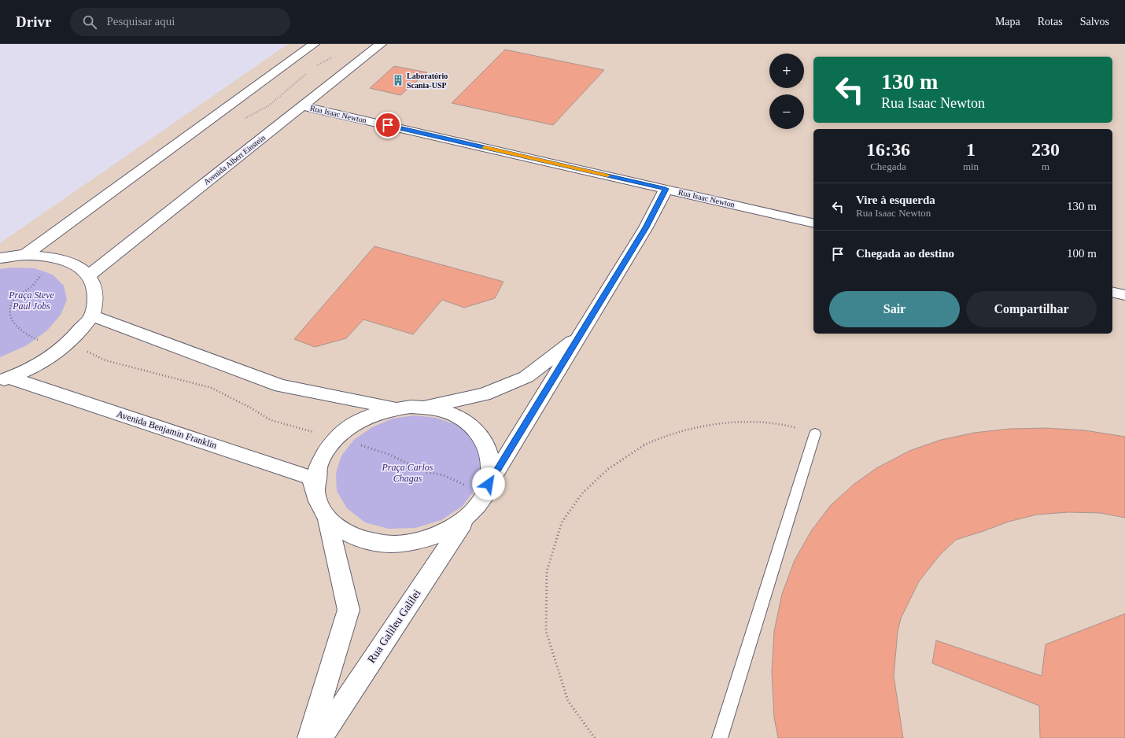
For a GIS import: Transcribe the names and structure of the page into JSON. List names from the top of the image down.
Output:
{
  "streets": {
    "street": [
      "Rua Isaac Newton",
      "Avenida Albert Einstein",
      "Avenida Benjamin Franklin",
      "Rua Galileu Galilei"
    ]
  },
  "crossings": [
    ["Rua Isaac Newton", "Avenida Albert Einstein"]
  ],
  "parks": ["Praça Steve Paul Jobs", "Praça Carlos Chagas"],
  "places": {
    "building": ["Laboratório Scania-USP"]
  },
  "page": {
    "header": "Drivr",
    "search": "Pesquisar aqui",
    "nav": ["Mapa", "Rotas", "Salvos"],
    "map_buttons": ["+", "−"],
    "turn": ["130 m", "Rua Isaac Newton"],
    "eta": [
      "16:36",
      "Chegada",
      "1",
      "min",
      "230",
      "m"
    ],
    "list": [
      {
        "name": "Vire à esquerda",
        "note": "Rua Isaac Newton",
        "value": "130 m"
      },
      {
        "name": "Chegada ao destino",
        "value": "100 m"
      }
    ],
    "buttons": ["Sair", "Compartilhar"]
  }
}
